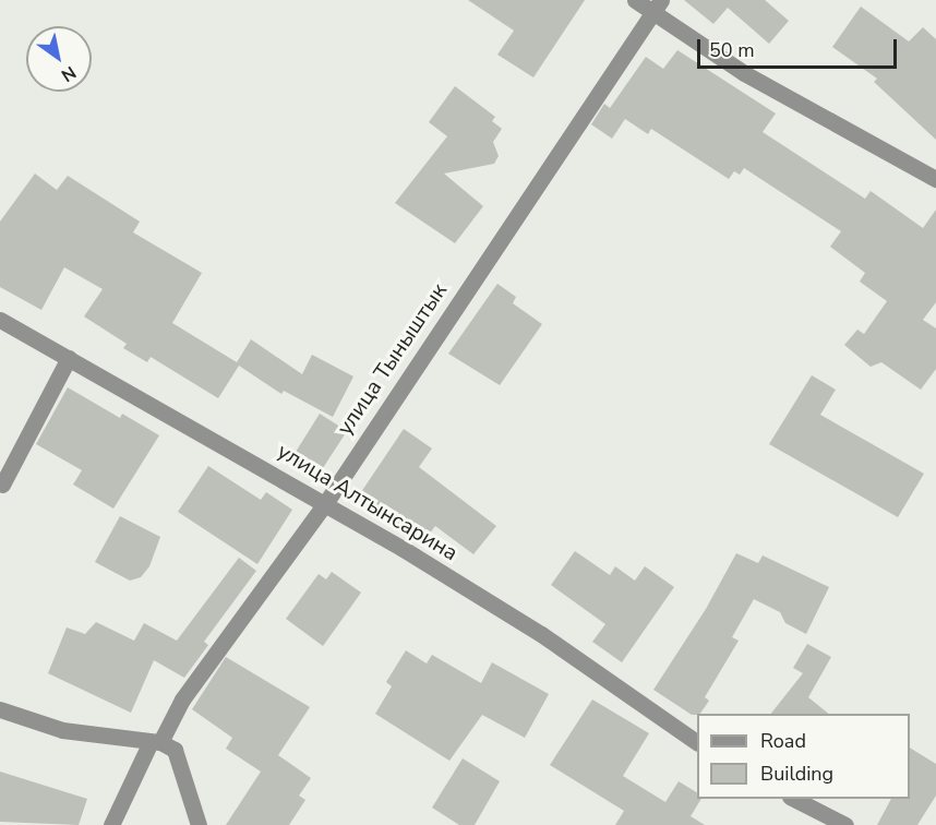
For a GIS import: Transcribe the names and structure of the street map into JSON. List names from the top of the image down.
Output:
{
  "streets": {
    "street": ["улица Тыныштык", "улица Алтынсарина"]
  },
  "crossings": [
    ["улица Тыныштык", "улица Алтынсарина"]
  ],
  "legend": ["Road", "Building"],
  "scale_bar": "50 m",
  "north": "bottom right"
}
